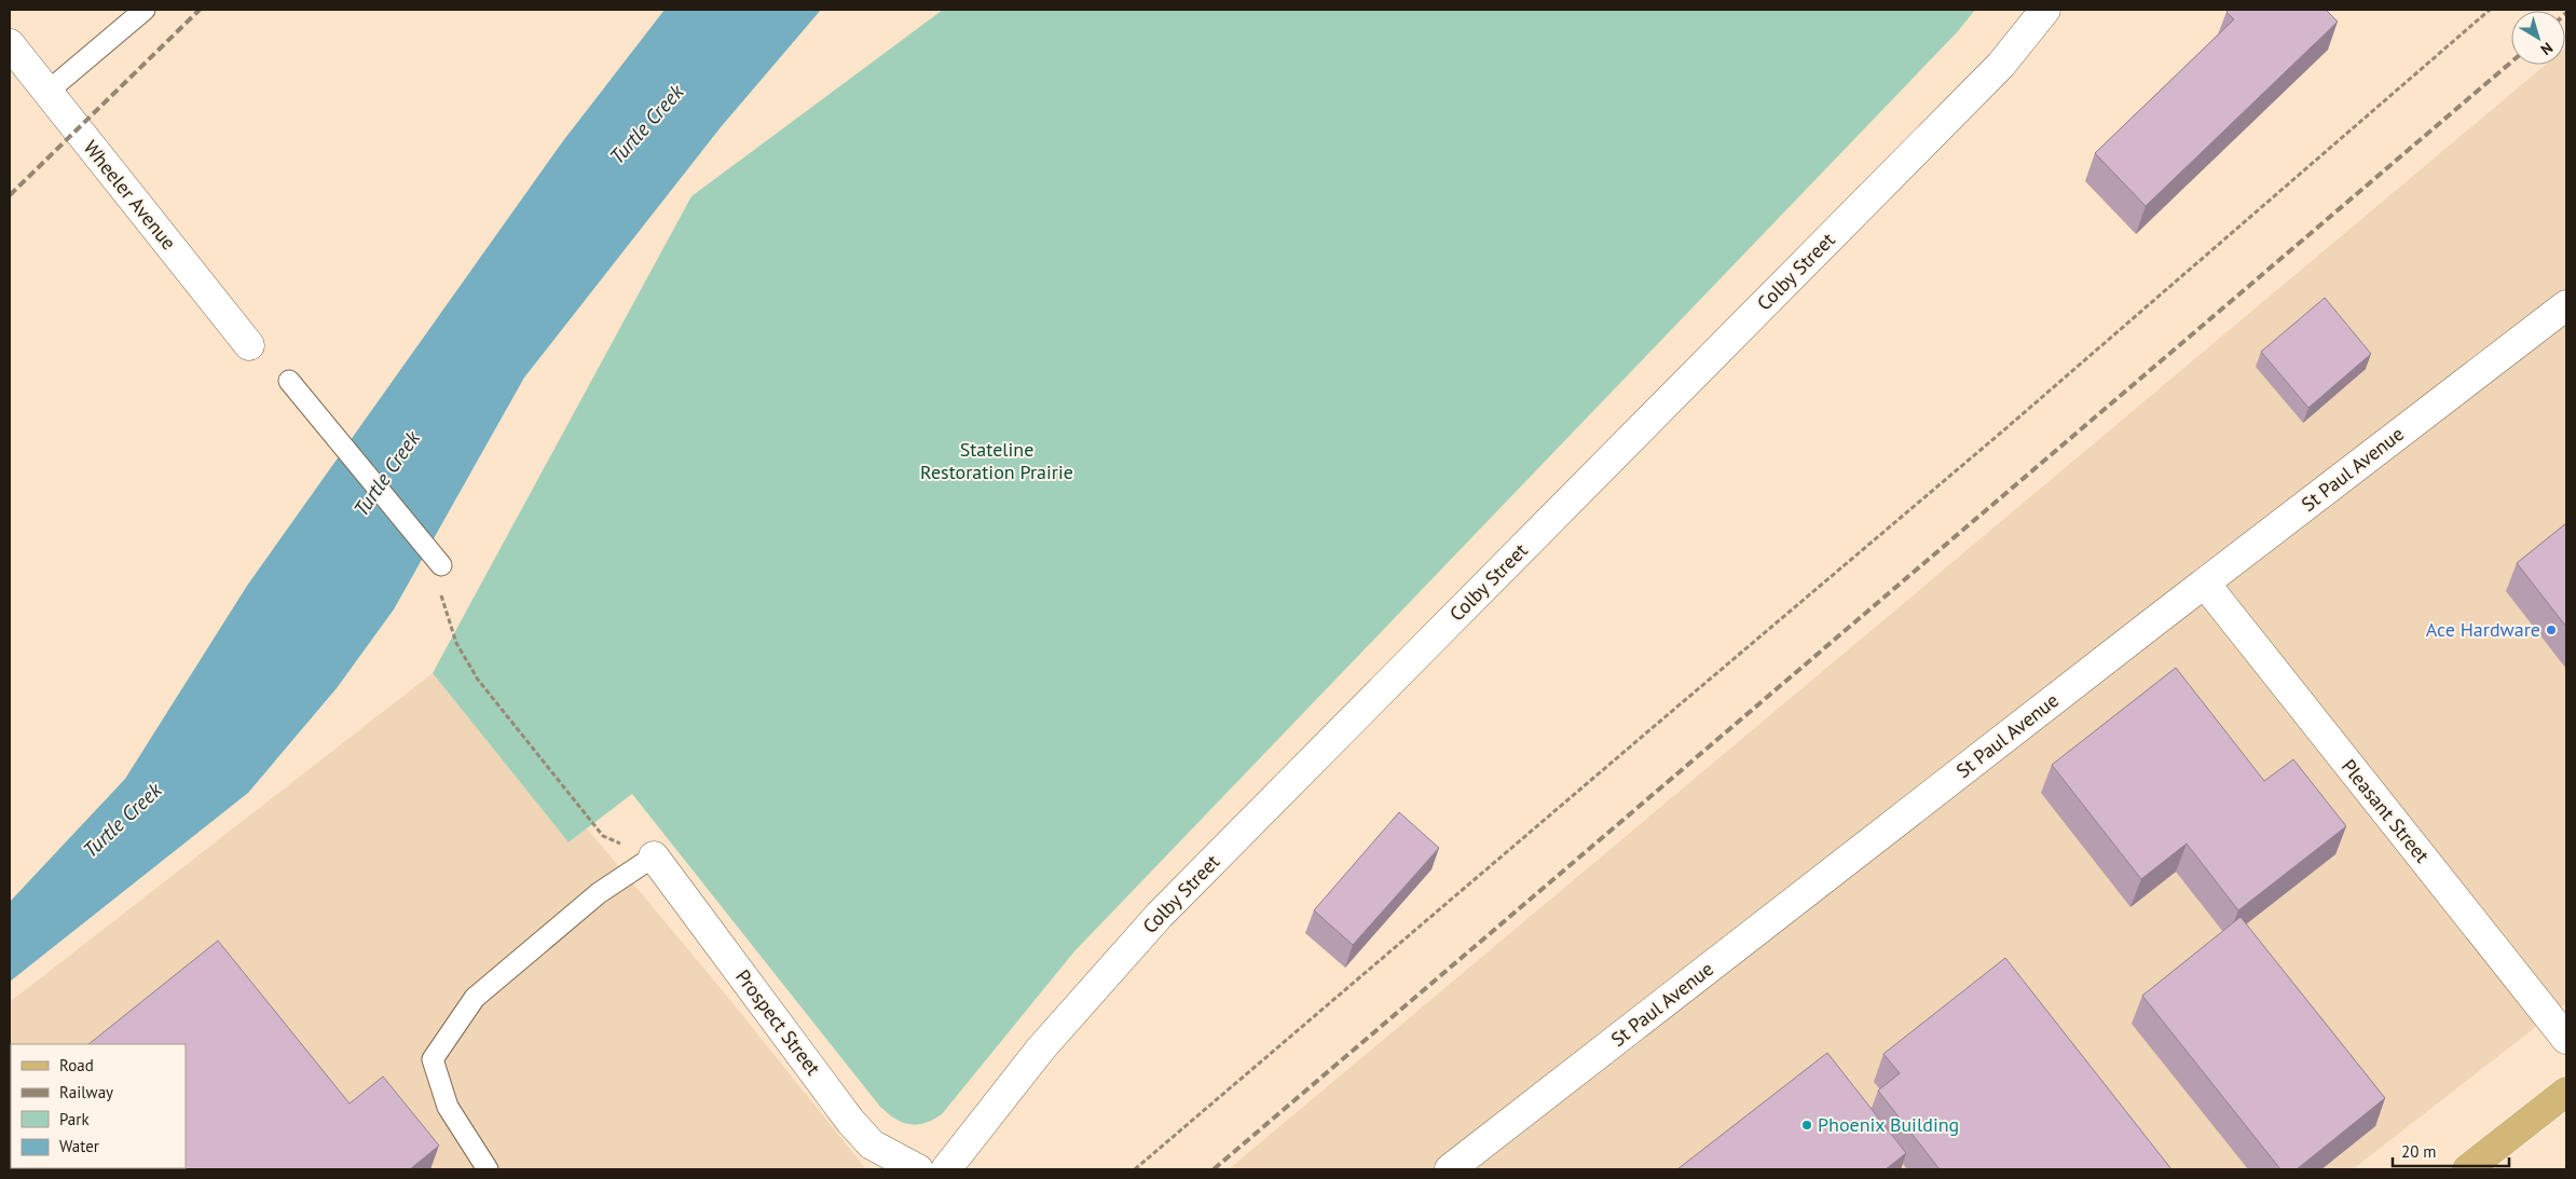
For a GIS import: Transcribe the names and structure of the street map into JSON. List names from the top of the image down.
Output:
{
  "streets": {
    "street": [
      "Wheeler Avenue",
      "Colby Street",
      "St Paul Avenue",
      "Pleasant Street",
      "Prospect Street"
    ]
  },
  "crossings": [
    ["St Paul Avenue", "Pleasant Street"]
  ],
  "water": ["Turtle Creek"],
  "parks": ["Stateline Restoration Prairie"],
  "places": ["Ace Hardware", "Phoenix Building"],
  "legend": [
    "Road",
    "Railway",
    "Park",
    "Water"
  ],
  "scale_bar": "20 m",
  "north": "bottom right"
}
